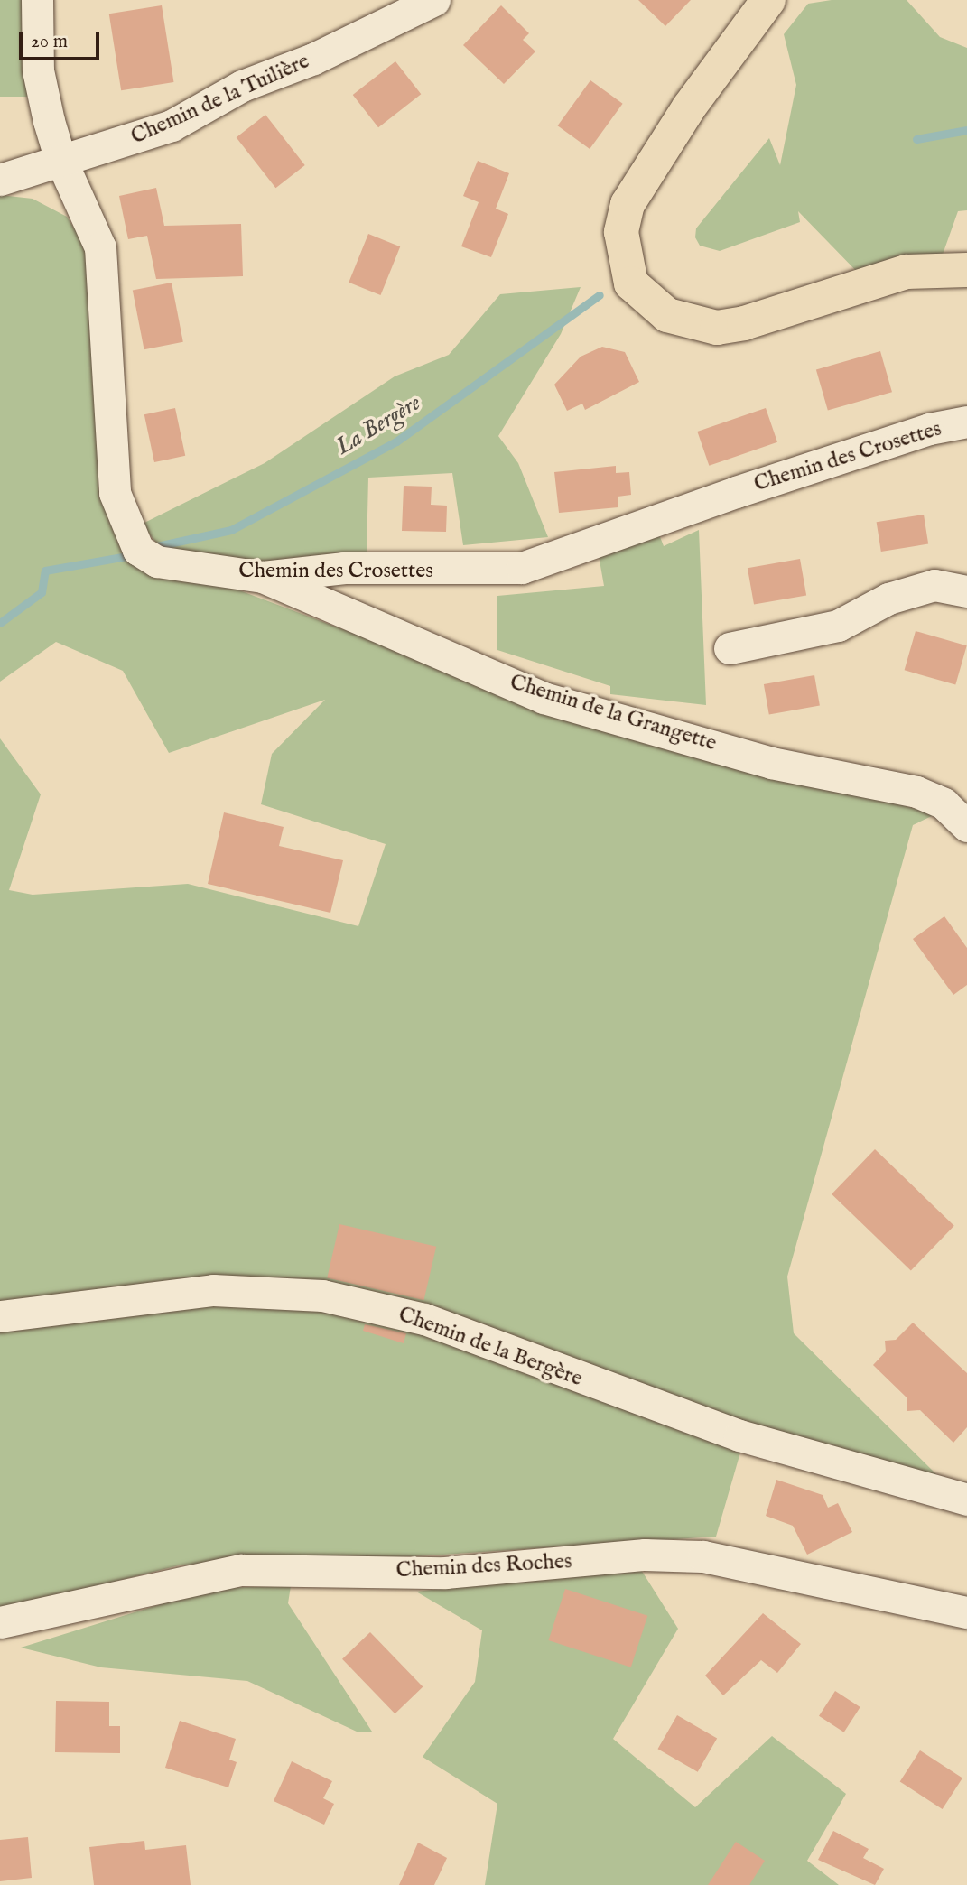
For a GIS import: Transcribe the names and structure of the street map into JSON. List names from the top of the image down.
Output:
{
  "streets": {
    "street": [
      "Chemin de la Tuilière",
      "Chemin des Crosettes",
      "Chemin de la Grangette",
      "Chemin de la Bergère",
      "Chemin des Roches"
    ]
  },
  "crossings": [
    ["Chemin de la Tuilière", "Chemin des Crosettes"],
    ["Chemin des Crosettes", "Chemin de la Grangette"]
  ],
  "water": ["La Bergère"],
  "scale_bar": "20 m"
}
